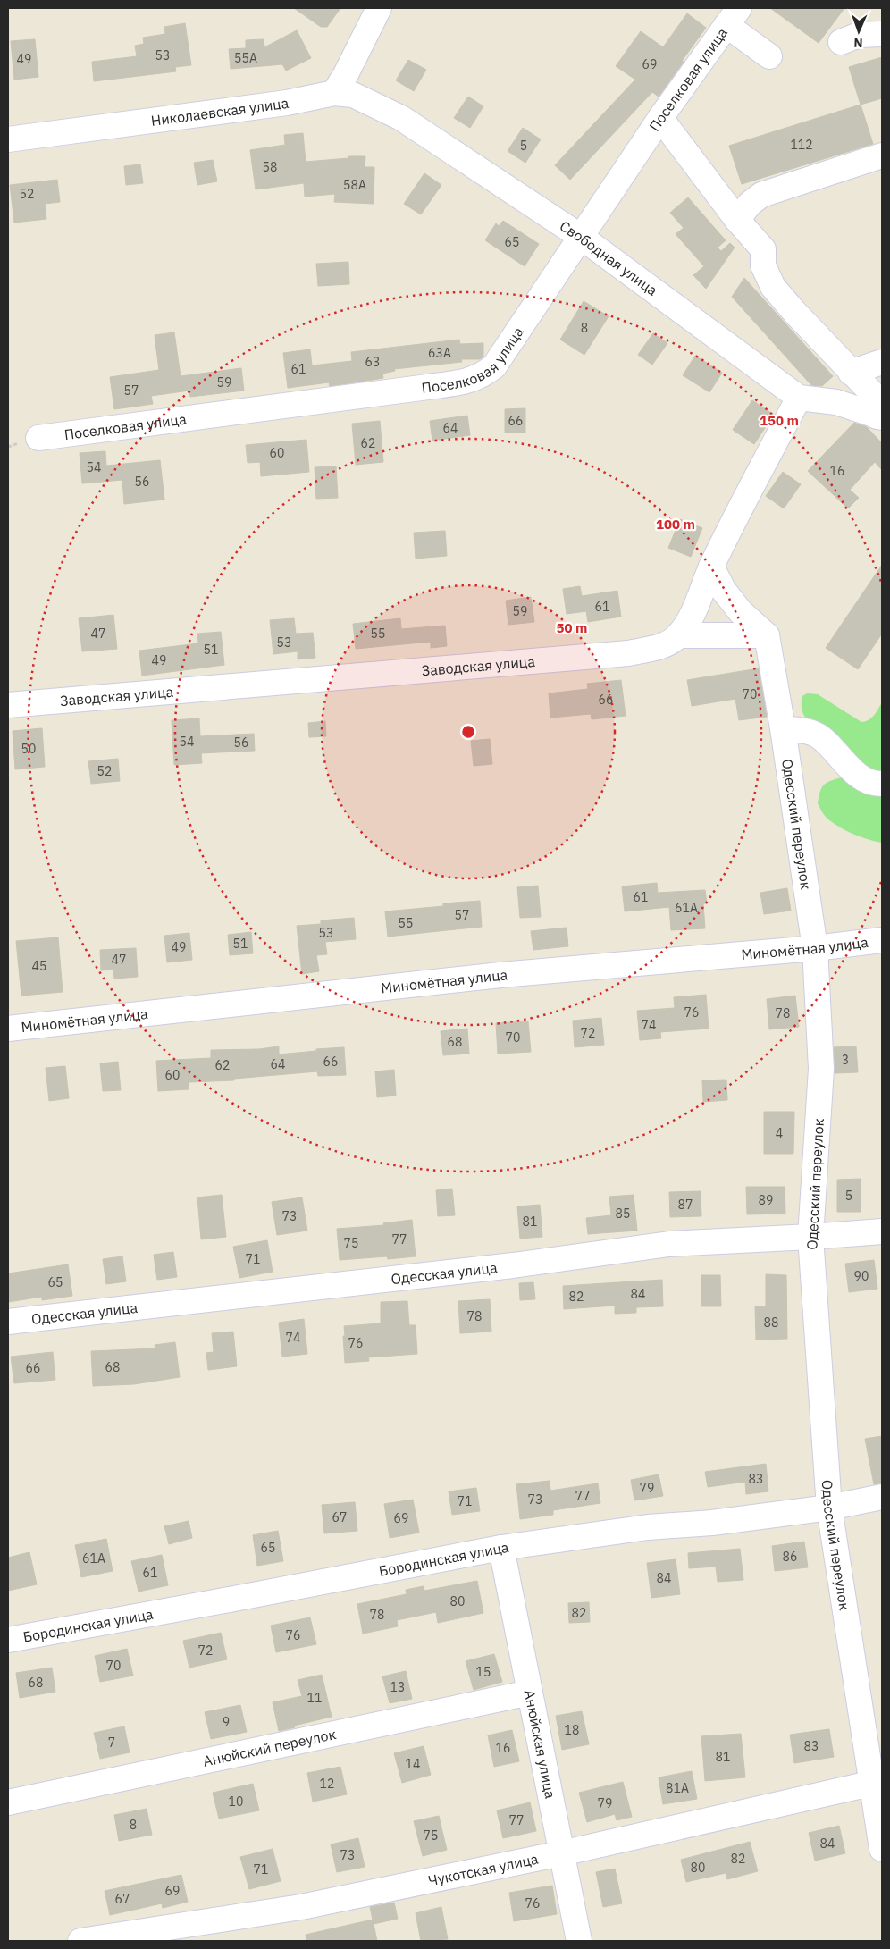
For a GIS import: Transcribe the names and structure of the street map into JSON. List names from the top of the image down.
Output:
{
  "streets": {
    "street": [
      "Поселковая улица",
      "Николаевская улица",
      "Свободная улица",
      "Заводская улица",
      "Одесский переулок",
      "Миномётная улица",
      "Одесская улица",
      "Бородинская улица",
      "Анюйская улица",
      "Анюйский переулок",
      "Чукотская улица"
    ]
  },
  "crossings": [
    ["Поселковая улица", "Свободная улица"],
    ["Николаевская улица", "Свободная улица"],
    ["Свободная улица", "Заводская улица"],
    ["Одесский переулок", "Миномётная улица"],
    ["Одесский переулок", "Одесская улица"],
    ["Одесский переулок", "Бородинская улица"],
    ["Одесский переулок", "Чукотская улица"],
    ["Бородинская улица", "Анюйская улица"],
    ["Анюйская улица", "Анюйский переулок"],
    ["Анюйская улица", "Чукотская улица"]
  ],
  "house_numbers": [
    "53",
    "55А",
    "49",
    "69",
    "112",
    "5",
    "58",
    "58А",
    "52",
    "65",
    "8",
    "63А",
    "63",
    "61",
    "59",
    "57",
    "66",
    "64",
    "62",
    "60",
    "54",
    "16",
    "56",
    "61",
    "59",
    "47",
    "55",
    "53",
    "51",
    "49",
    "70",
    "66",
    "54",
    "56",
    "50",
    "52",
    "61",
    "61А",
    "57",
    "55",
    "53",
    "51",
    "49",
    "47",
    "45",
    "76",
    "78",
    "74",
    "72",
    "70",
    "68",
    "3",
    "66",
    "64",
    "62",
    "60",
    "4",
    "5",
    "89",
    "87",
    "85",
    "73",
    "81",
    "77",
    "75",
    "71",
    "90",
    "65",
    "84",
    "82",
    "78",
    "88",
    "74",
    "76",
    "68",
    "66",
    "83",
    "79",
    "77",
    "73",
    "71",
    "67",
    "69",
    "65",
    "86",
    "61А",
    "61",
    "84",
    "80",
    "82",
    "78",
    "76",
    "72",
    "70",
    "15",
    "68",
    "13",
    "11",
    "9",
    "18",
    "7",
    "83",
    "16",
    "81",
    "14",
    "12",
    "81А",
    "10",
    "79",
    "77",
    "8",
    "75",
    "84",
    "73",
    "82",
    "80",
    "71",
    "69",
    "67",
    "76"
  ],
  "north": "bottom",
  "rings": ["150 m", "100 m", "50 m"]
}
